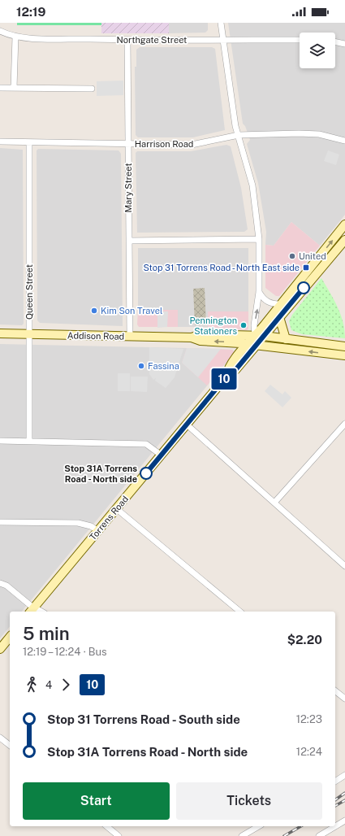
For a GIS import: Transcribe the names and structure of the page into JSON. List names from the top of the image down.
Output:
{
  "streets": {
    "main road": ["Addison Road", "Torrens Road"],
    "street": [
      "Northgate Street",
      "Harrison Road",
      "Mary Street",
      "Queen Street"
    ]
  },
  "crossings": [
    ["Northgate Street", "Mary Street"],
    ["Harrison Road", "Mary Street"],
    ["Harrison Road", "Queen Street"],
    ["Mary Street", "Addison Road"],
    ["Queen Street", "Addison Road"],
    ["Addison Road", "Torrens Road"]
  ],
  "places": {
    "other": [
      "United",
      "Kim Son Travel",
      "Pennington Stationers",
      "Fassina",
      "Stop 31A Torrens Road - North side"
    ],
    "transit": ["Stop 31 Torrens Road - North East side"]
  },
  "lines": ["bus line 10"],
  "page": {
    "status": "12:19",
    "on_map": "10",
    "heading": ["5 min", "12:19 – 12:24 · Bus", "$2.20"],
    "legs": ["4", "10"],
    "list": [
      {
        "name": "Stop 31 Torrens Road - South side",
        "value": "12:23"
      },
      {
        "name": "Stop 31A Torrens Road - North side",
        "value": "12:24"
      }
    ],
    "buttons": ["Start", "Tickets"]
  }
}
